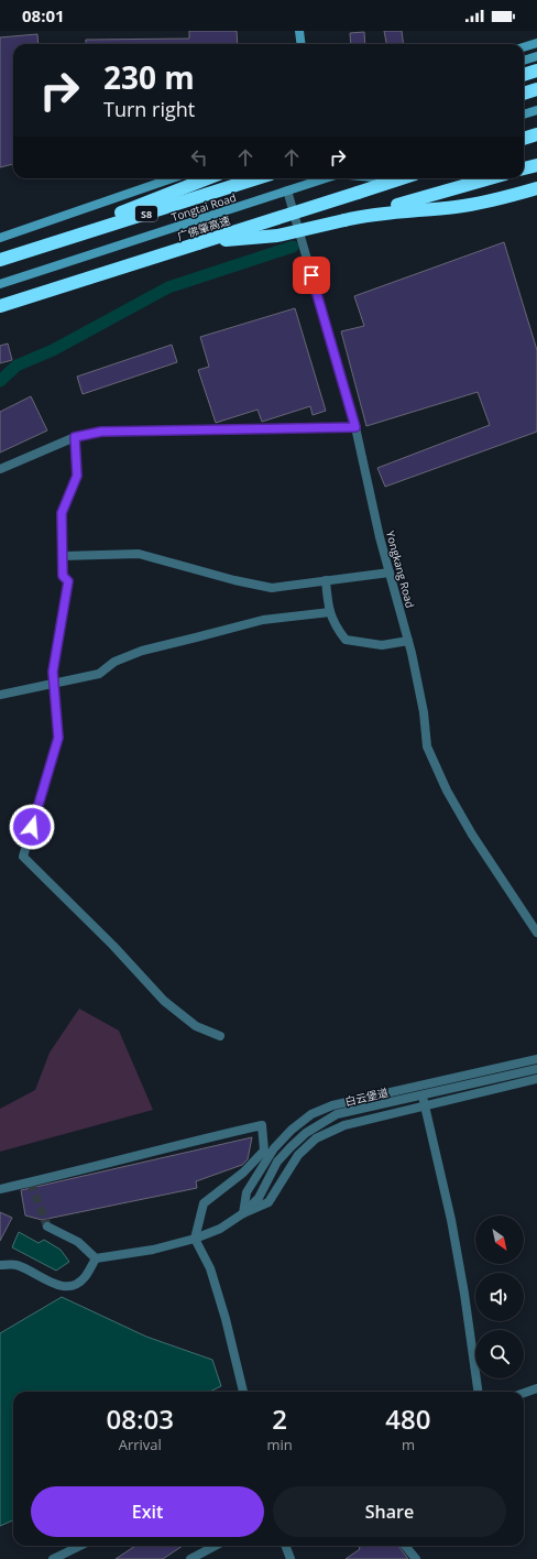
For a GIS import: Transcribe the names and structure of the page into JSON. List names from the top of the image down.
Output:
{
  "streets": {
    "highway": ["S8", "广佛肇高速"],
    "main road": ["Tongtai Road"],
    "street": ["Yongkang Road", "白云堡道"]
  },
  "crossings": [
    ["Tongtai Road", "Yongkang Road"]
  ],
  "north": "bottom right",
  "page": {
    "status": "08:01",
    "turn": ["230 m", "Turn right"],
    "eta": [
      "08:03",
      "Arrival",
      "2",
      "min",
      "480",
      "m"
    ],
    "buttons": ["Exit", "Share"]
  }
}
